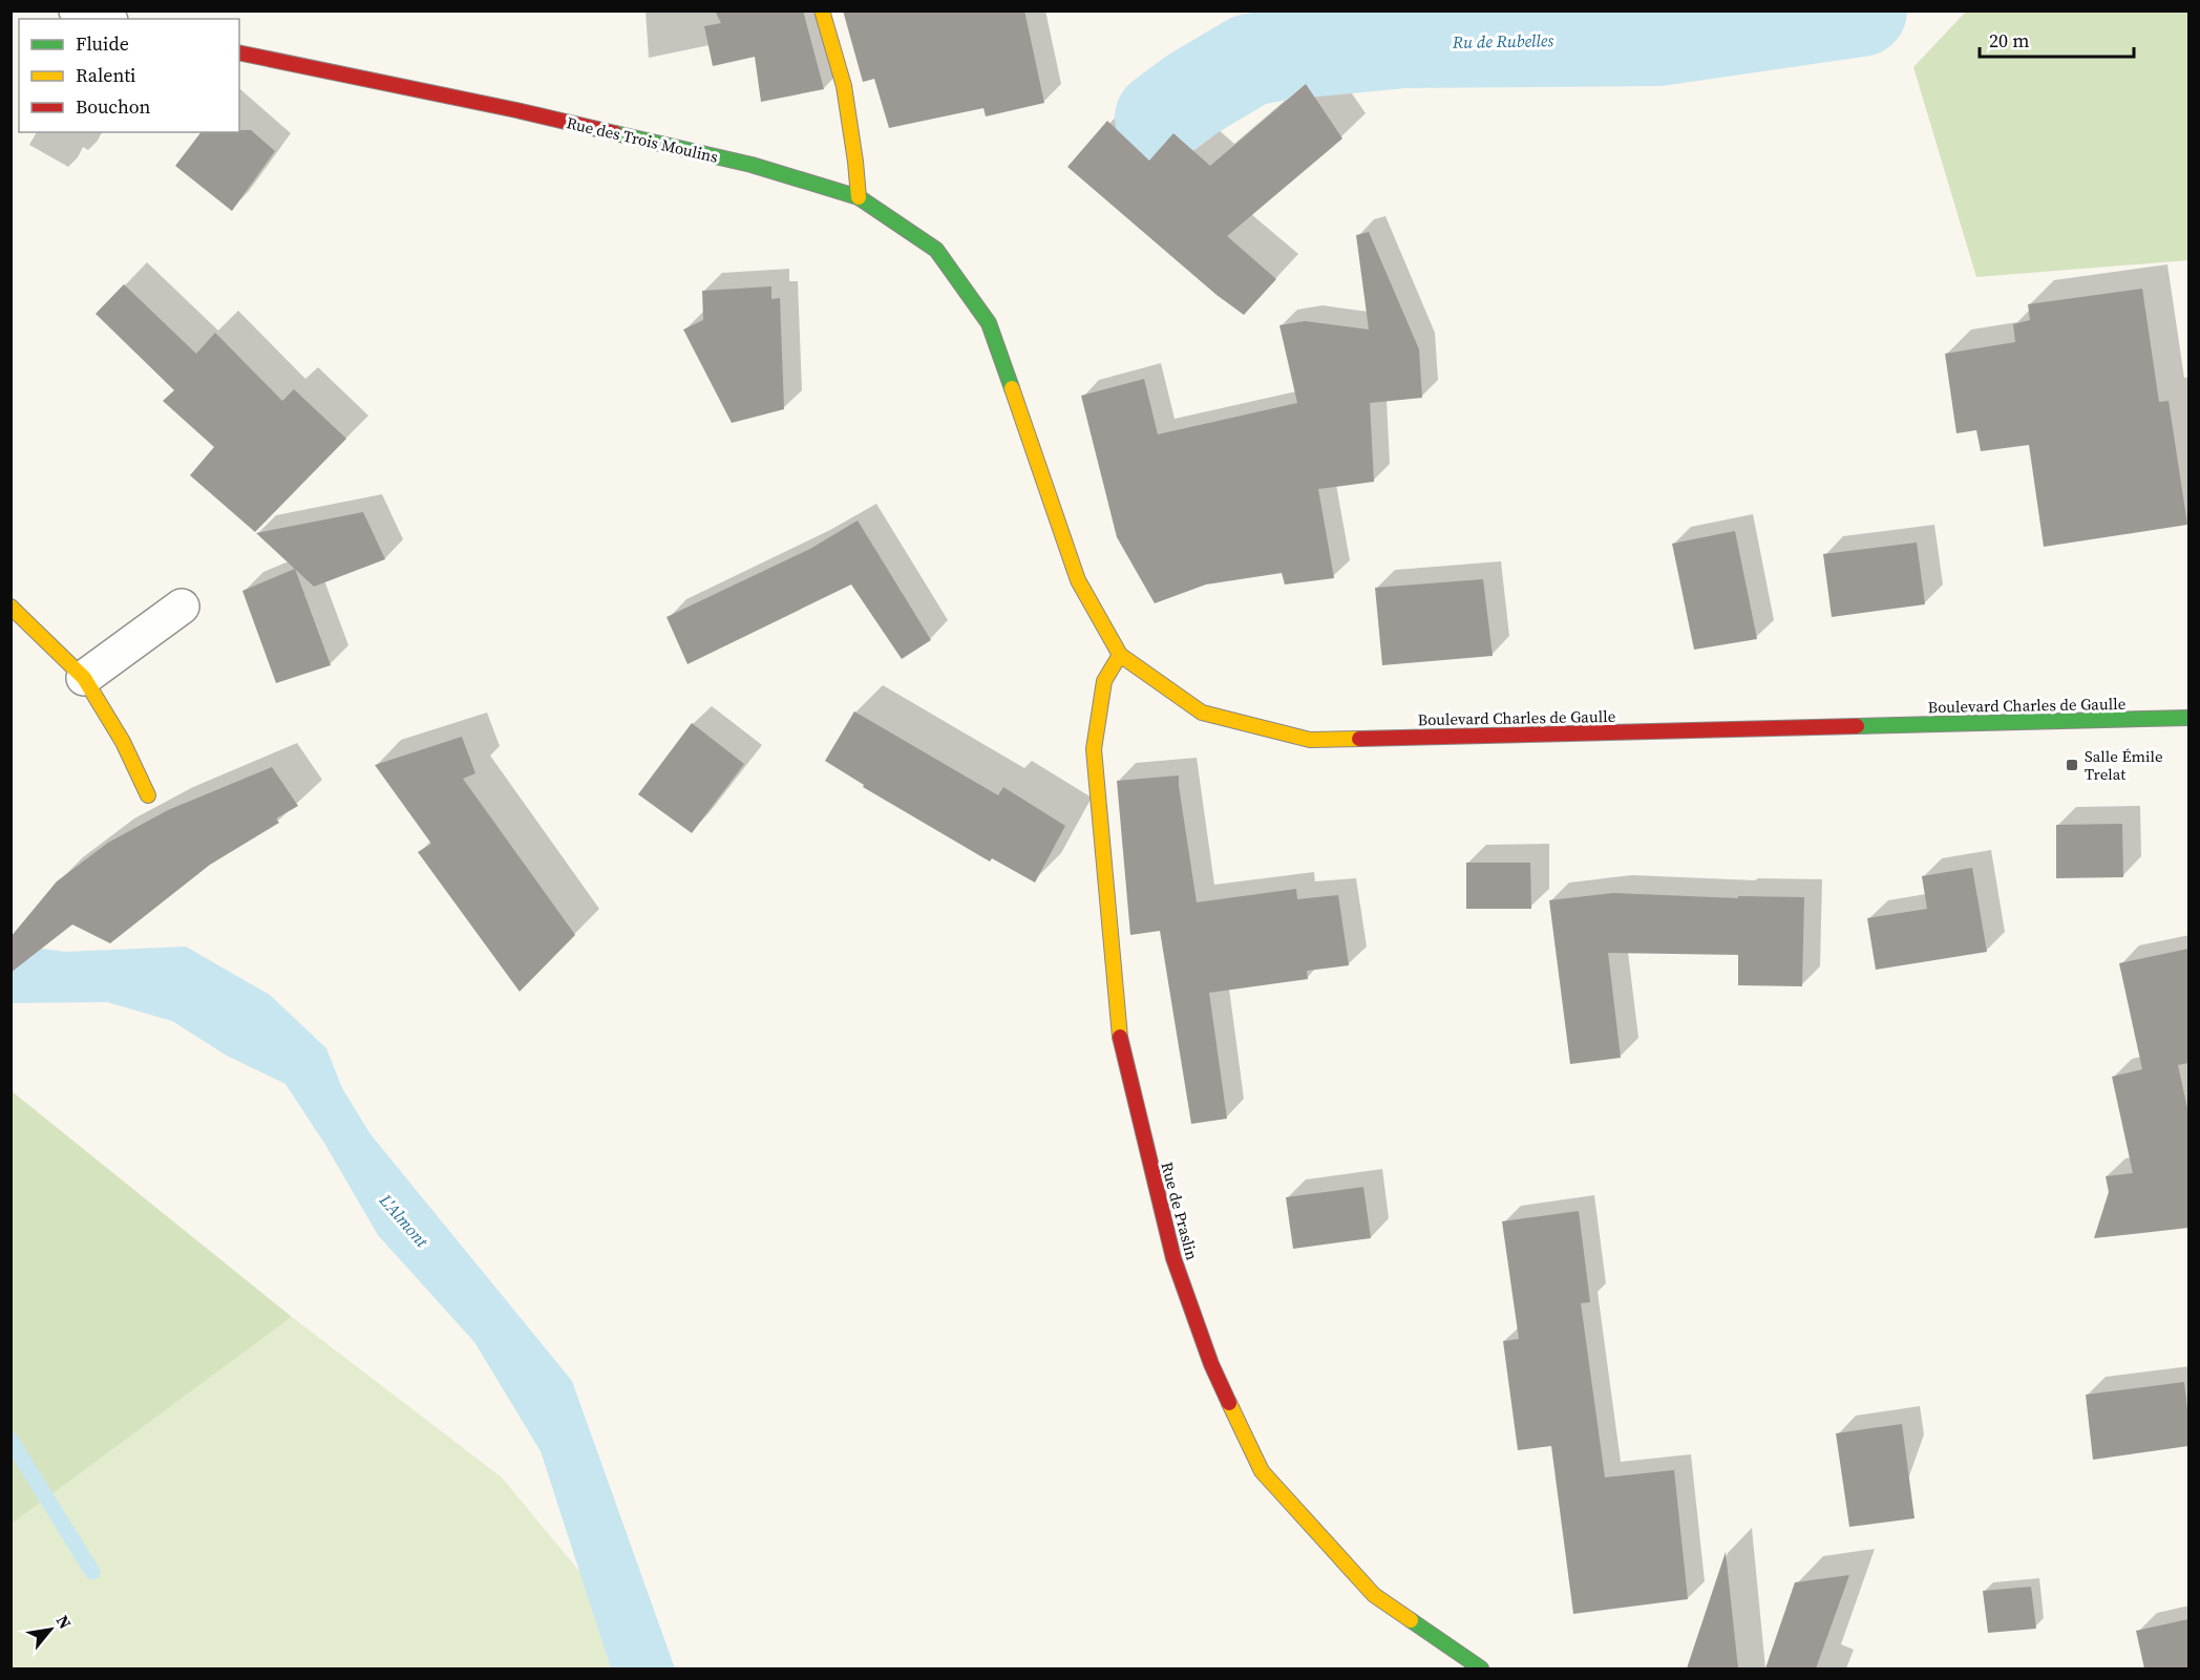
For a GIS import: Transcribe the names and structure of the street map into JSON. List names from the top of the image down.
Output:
{
  "streets": {
    "street": ["Rue des Trois Moulins", "Boulevard Charles de Gaulle", "Rue de Praslin"]
  },
  "crossings": [
    ["Rue des Trois Moulins", "Boulevard Charles de Gaulle"],
    ["Boulevard Charles de Gaulle", "Rue de Praslin"]
  ],
  "water": ["Ru de Rubelles", "L'Almont"],
  "places": {
    "transit": ["Salle Émile Trelat"]
  },
  "legend": ["Fluide", "Ralenti", "Bouchon"],
  "scale_bar": "20 m",
  "north": "top right"
}
